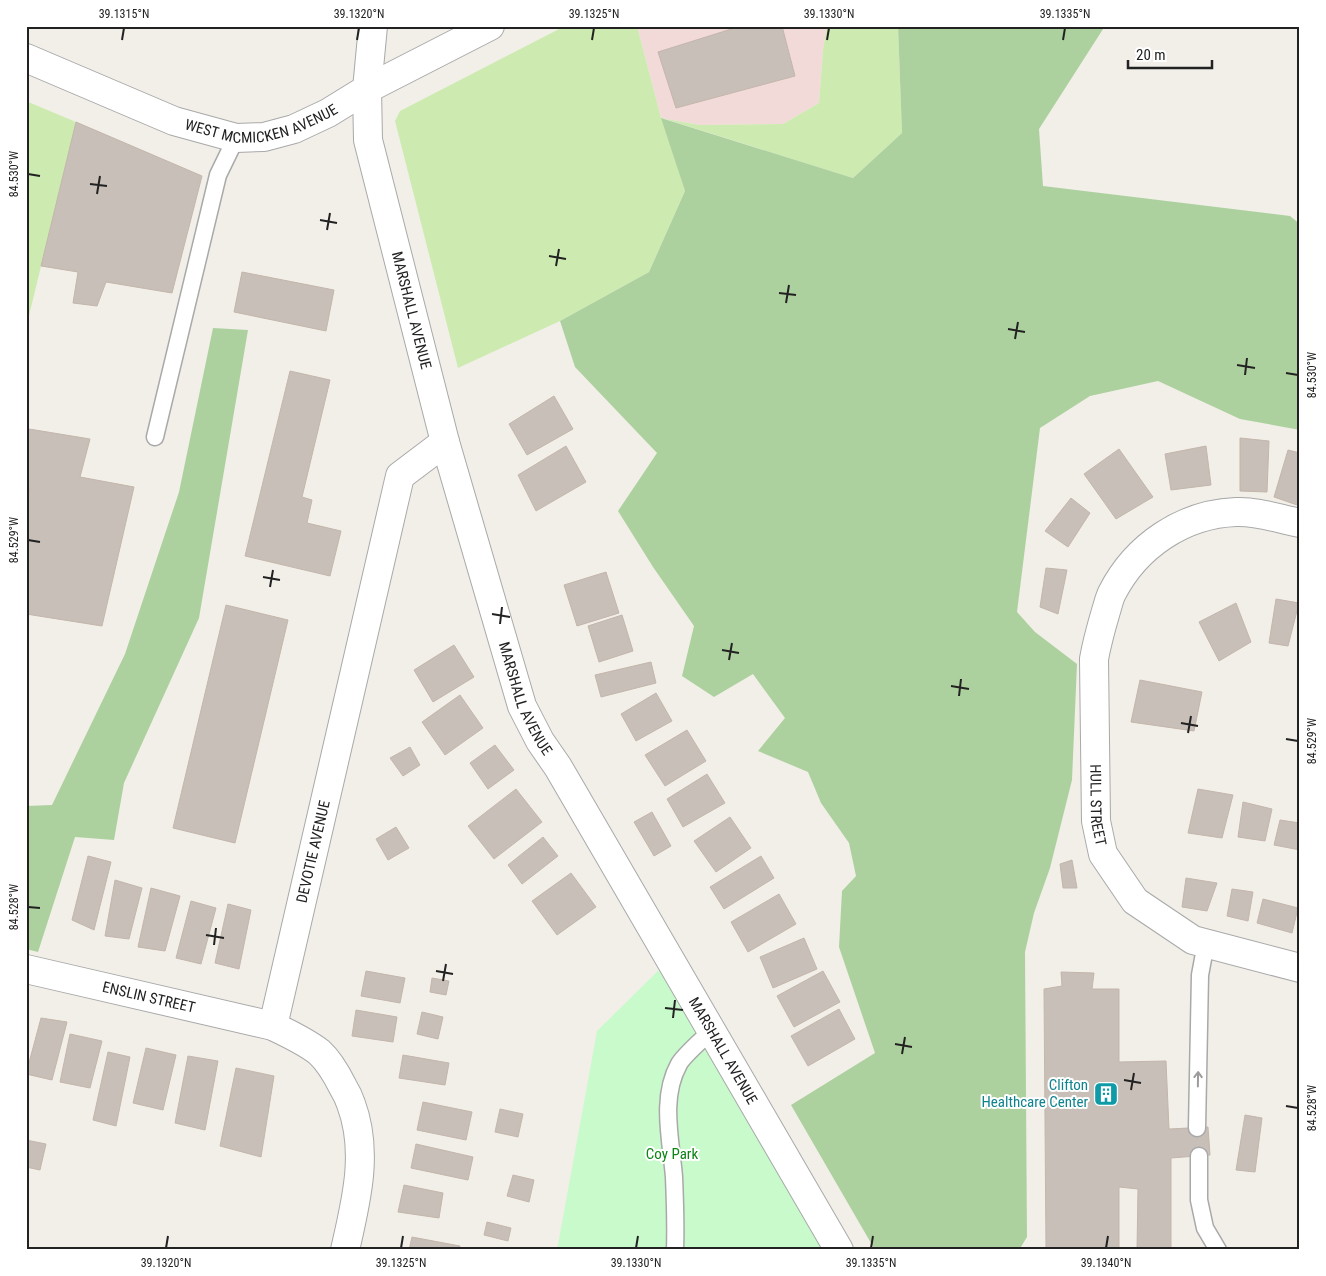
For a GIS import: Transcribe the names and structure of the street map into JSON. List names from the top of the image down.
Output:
{
  "streets": {
    "street": [
      "WEST MCMICKEN AVENUE",
      "MARSHALL AVENUE",
      "HULL STREET",
      "DEVOTIE AVENUE",
      "ENSLIN STREET"
    ]
  },
  "crossings": [
    ["WEST MCMICKEN AVENUE", "MARSHALL AVENUE"],
    ["MARSHALL AVENUE", "DEVOTIE AVENUE"],
    ["DEVOTIE AVENUE", "ENSLIN STREET"]
  ],
  "parks": ["Coy Park"],
  "places": {
    "building": ["Clifton Healthcare Center"]
  },
  "scale_bar": "20 m",
  "coordinates": [
    "39.1315°N",
    "39.1320°N",
    "39.1325°N",
    "39.1330°N",
    "39.1335°N",
    "84.530°W",
    "84.529°W",
    "84.528°W",
    "39.1340°N"
  ]
}
